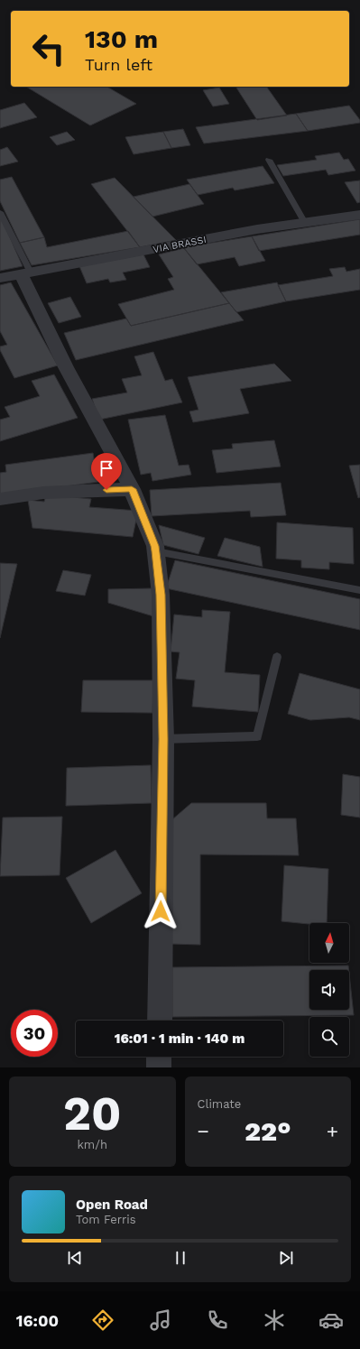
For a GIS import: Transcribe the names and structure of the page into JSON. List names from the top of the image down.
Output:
{
  "streets": {
    "street": ["VIA BRASSI"]
  },
  "north": "top",
  "page": {
    "turn": ["130 m", "Turn left"],
    "limit": "30",
    "trip": "16:01 · 1 min · 140 m",
    "tile": [
      ["20", "km/h"],
      "Climate"
    ],
    "heat": ["−", "22°", "+"],
    "song": ["Open Road", "Tom Ferris"],
    "tabs": "16:00"
  }
}
